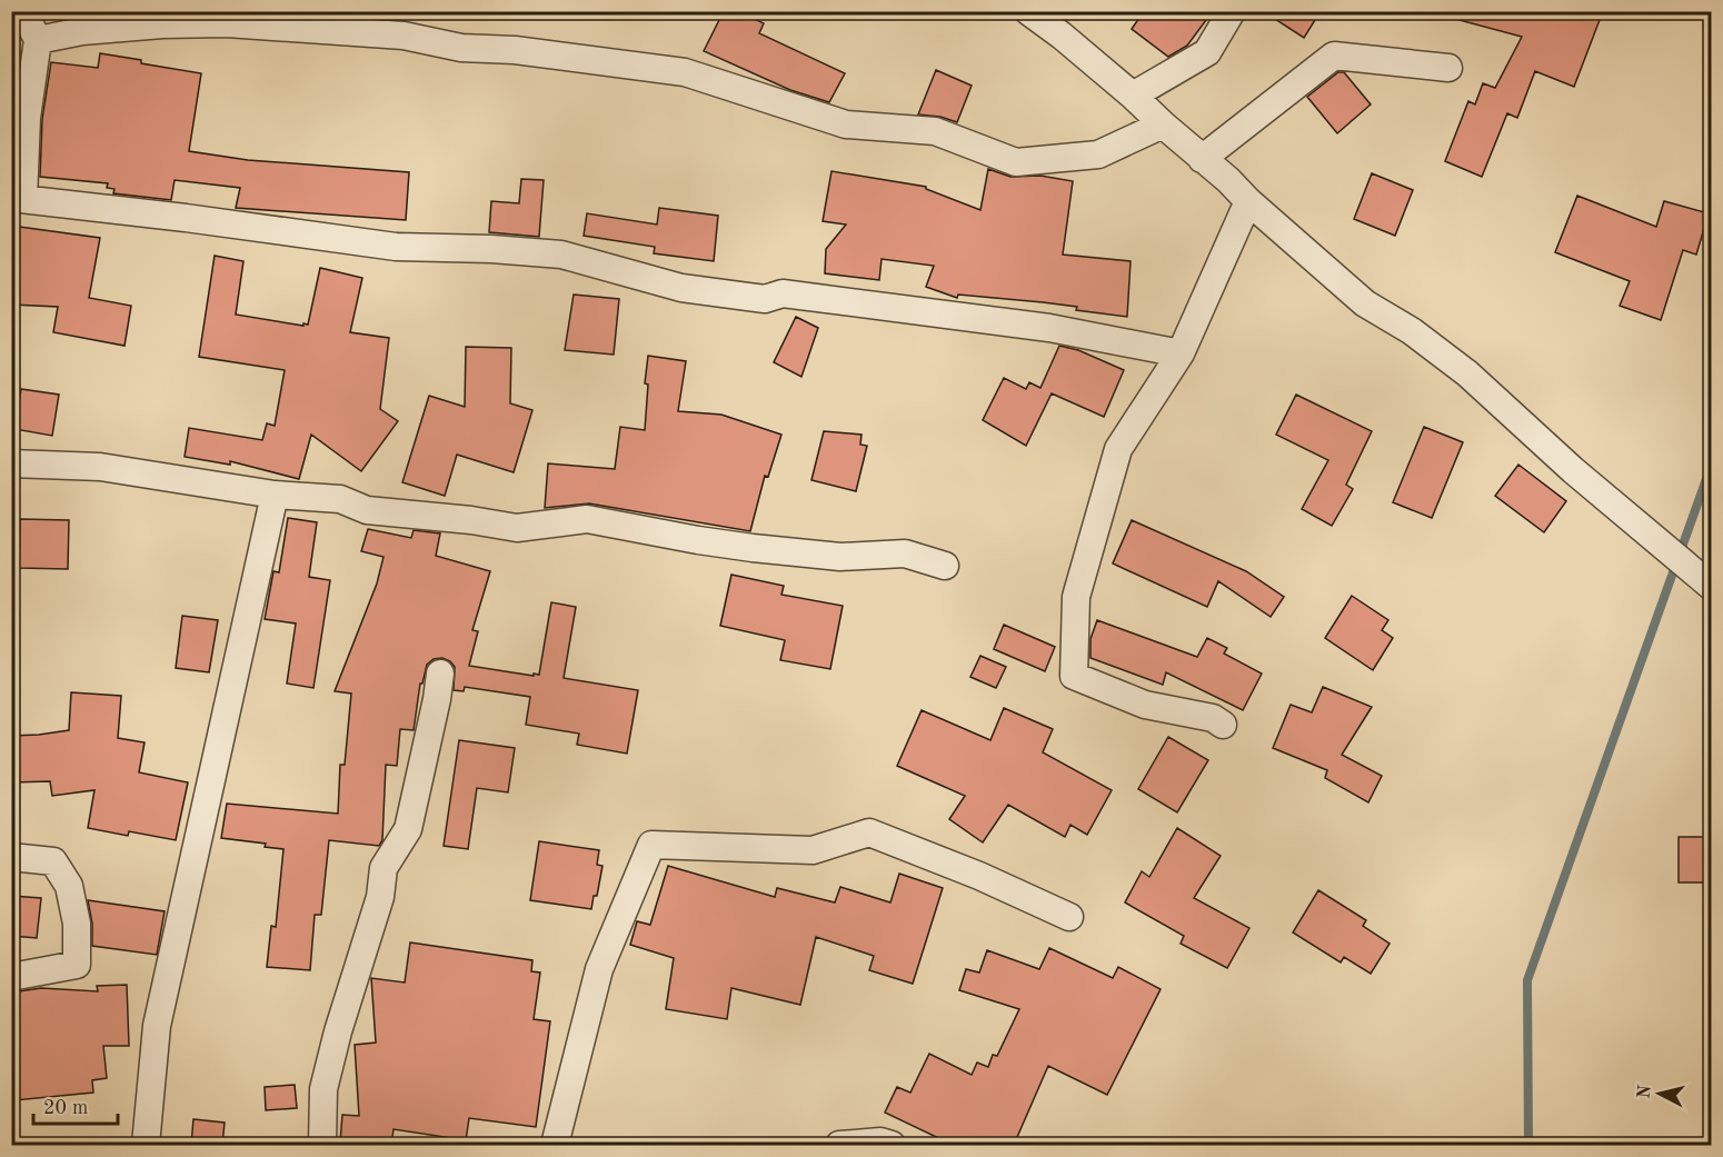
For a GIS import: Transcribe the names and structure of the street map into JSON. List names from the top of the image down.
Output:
{
  "scale_bar": "20 m",
  "north": "left"
}
